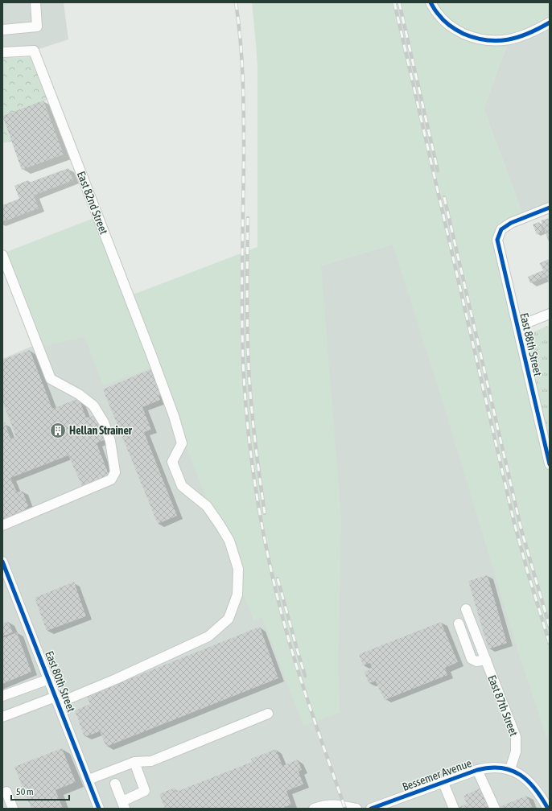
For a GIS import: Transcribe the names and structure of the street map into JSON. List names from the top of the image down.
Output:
{
  "streets": {
    "street": [
      "East 82nd Street",
      "East 88th Street",
      "East 80th Street",
      "East 87th Street",
      "Bessemer Avenue"
    ]
  },
  "crossings": [
    ["East 82nd Street", "East 80th Street"],
    ["East 87th Street", "Bessemer Avenue"]
  ],
  "places": {
    "building": ["Hellan Strainer"]
  },
  "scale_bar": "50 m"
}
